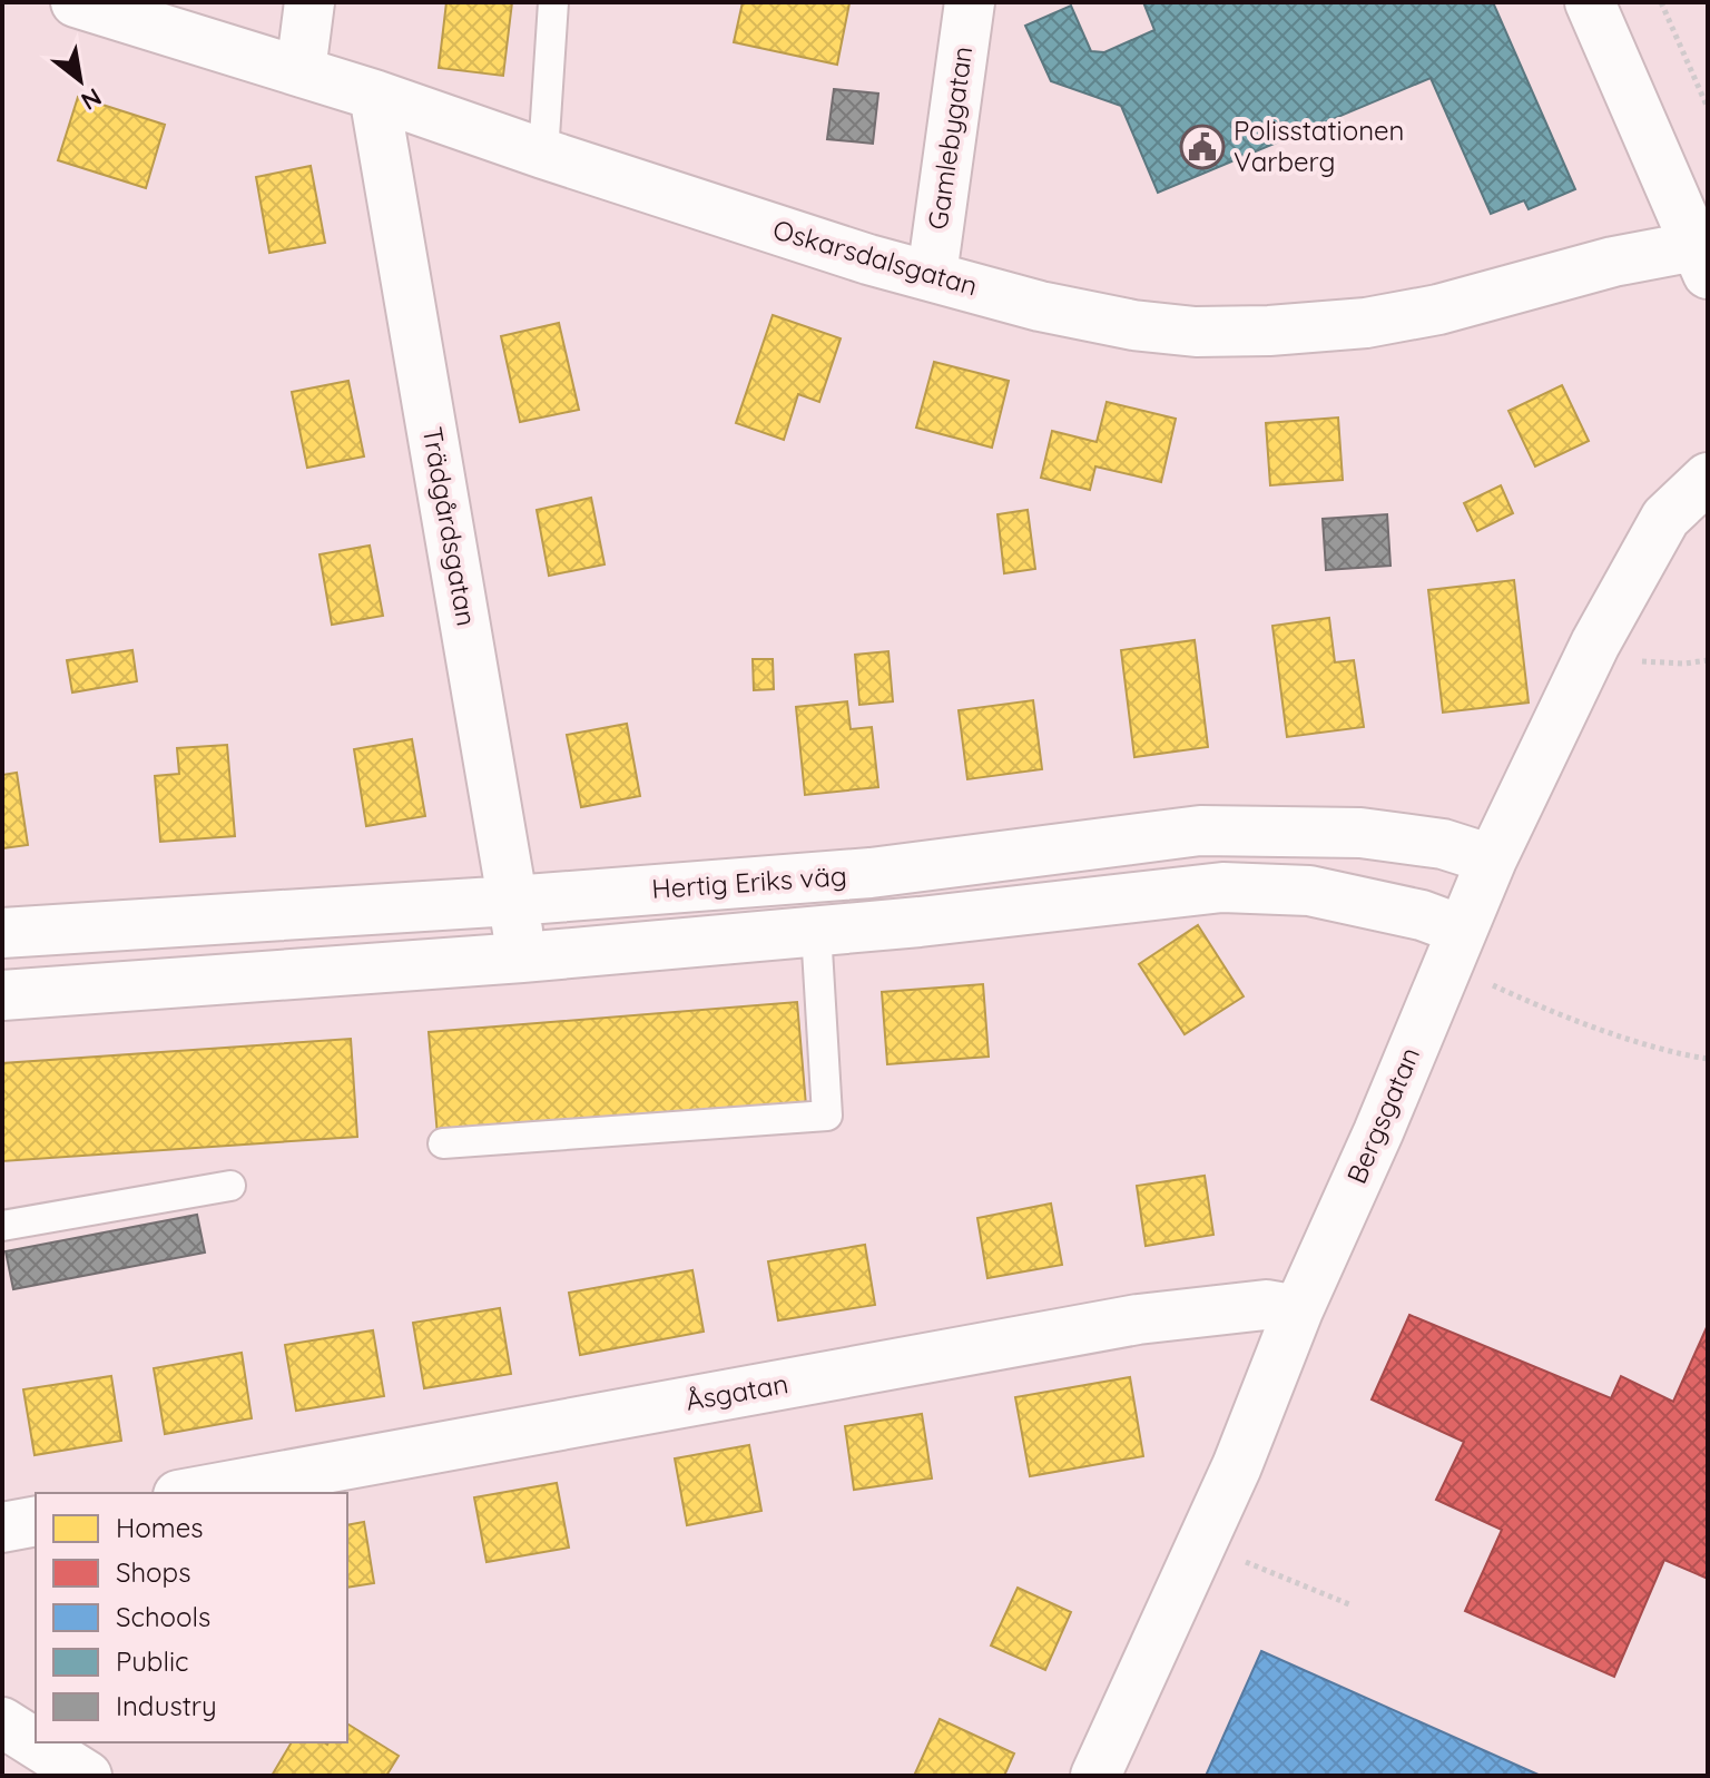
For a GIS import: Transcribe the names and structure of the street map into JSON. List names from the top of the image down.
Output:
{
  "streets": {
    "street": [
      "Gamlebygatan",
      "Oskarsdalsgatan",
      "Trädgårdsgatan",
      "Hertig Eriks väg",
      "Bergsgatan",
      "Åsgatan"
    ]
  },
  "crossings": [
    ["Gamlebygatan", "Oskarsdalsgatan"],
    ["Oskarsdalsgatan", "Trädgårdsgatan"],
    ["Trädgårdsgatan", "Hertig Eriks väg"],
    ["Hertig Eriks väg", "Bergsgatan"],
    ["Bergsgatan", "Åsgatan"]
  ],
  "places": {
    "public building": ["Polisstationen Varberg"]
  },
  "legend": [
    "Homes",
    "Shops",
    "Schools",
    "Public",
    "Industry"
  ],
  "north": "bottom right"
}
